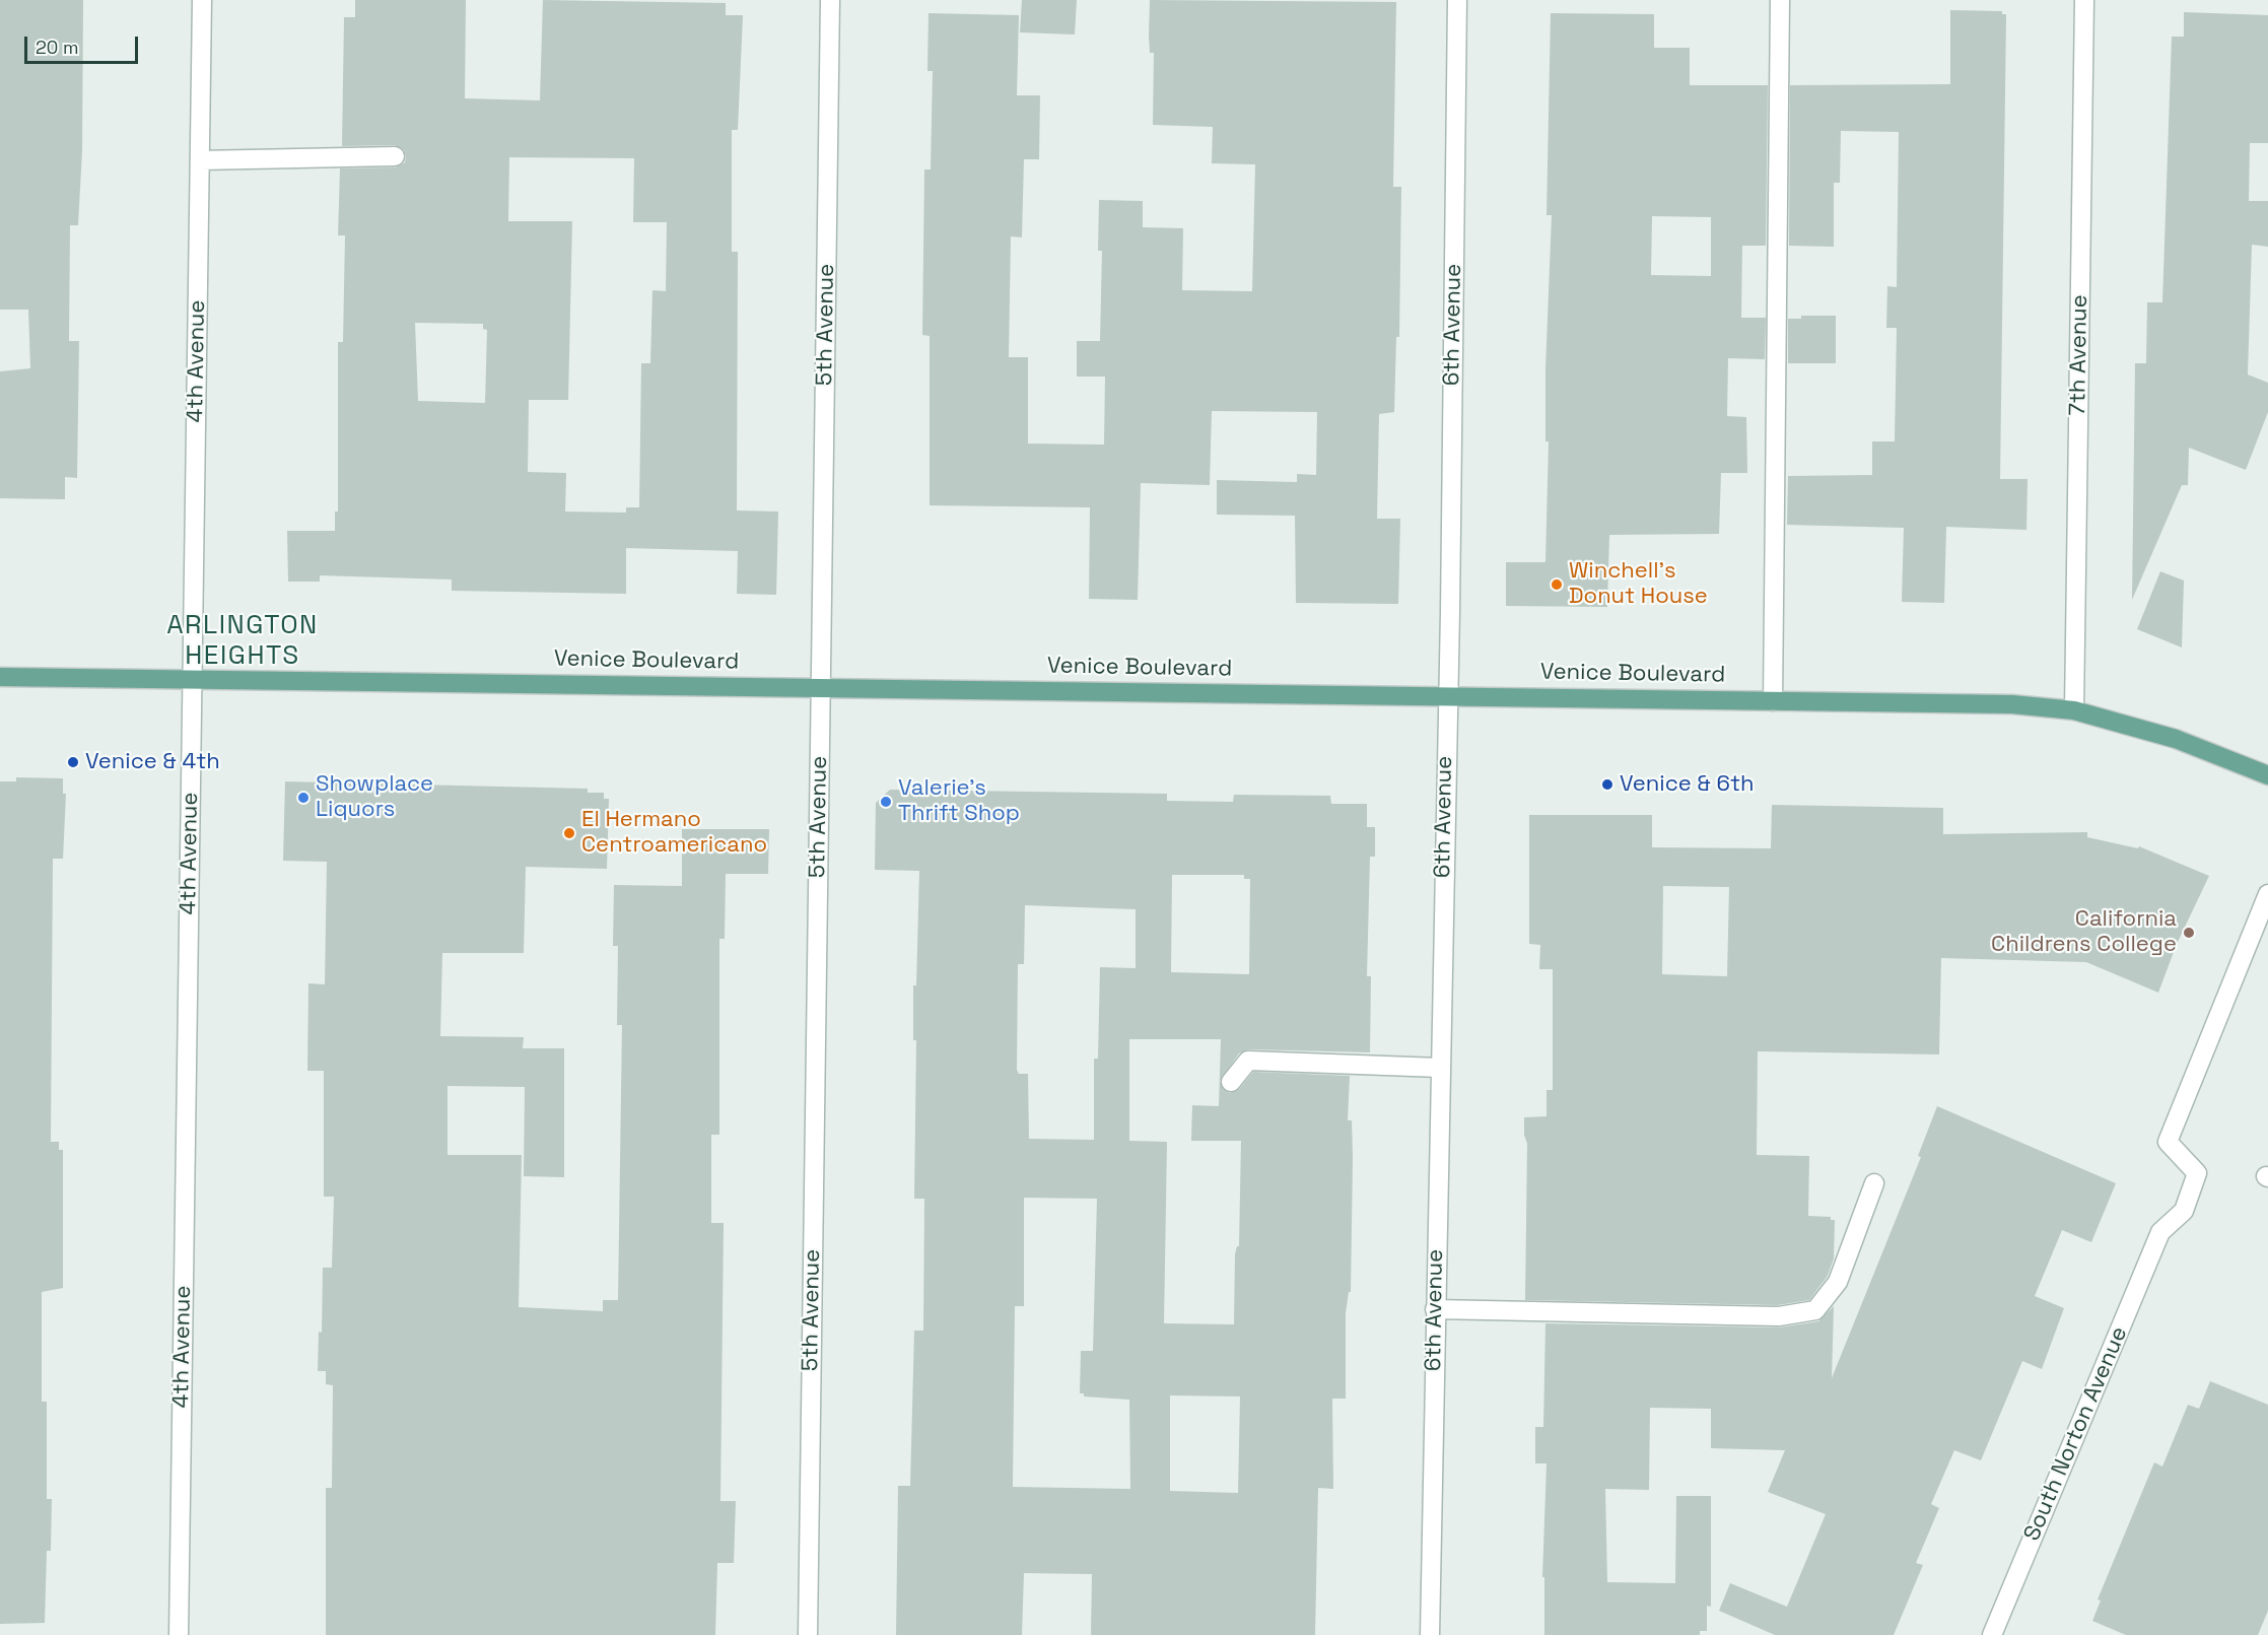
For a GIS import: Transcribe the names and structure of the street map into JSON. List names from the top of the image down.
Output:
{
  "streets": {
    "main road": ["Venice Boulevard"],
    "street": [
      "5th Avenue",
      "6th Avenue",
      "7th Avenue",
      "4th Avenue",
      "South Norton Avenue"
    ]
  },
  "crossings": [
    ["5th Avenue", "Venice Boulevard"],
    ["6th Avenue", "Venice Boulevard"],
    ["7th Avenue", "Venice Boulevard"],
    ["4th Avenue", "Venice Boulevard"]
  ],
  "districts": ["ARLINGTON HEIGHTS"],
  "places": [
    "Winchell's Donut House",
    "Venice & 4th",
    "Venice & 6th",
    "Showplace Liquors",
    "Valerie's Thrift Shop",
    "El Hermano Centroamericano",
    "California Childrens College"
  ],
  "scale_bar": "20 m"
}
